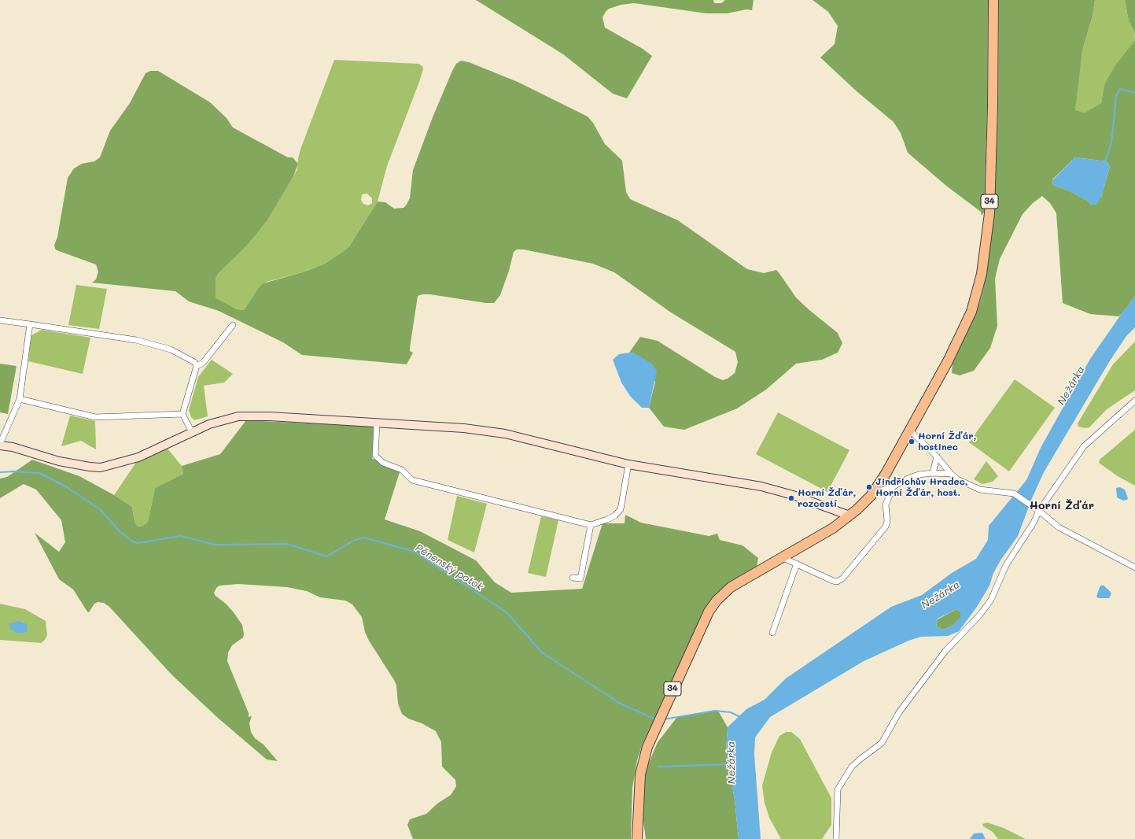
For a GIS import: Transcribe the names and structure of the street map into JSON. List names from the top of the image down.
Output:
{
  "streets": {
    "main road": ["34"]
  },
  "districts": ["Horní Žďár"],
  "water": ["Nežárka", "Pěnenský potok"],
  "places": ["Horní Žďár, hostinec", "Jindřichův Hradec, Horní Žďár, host.", "Horní Žďár, rozcestí"]
}
